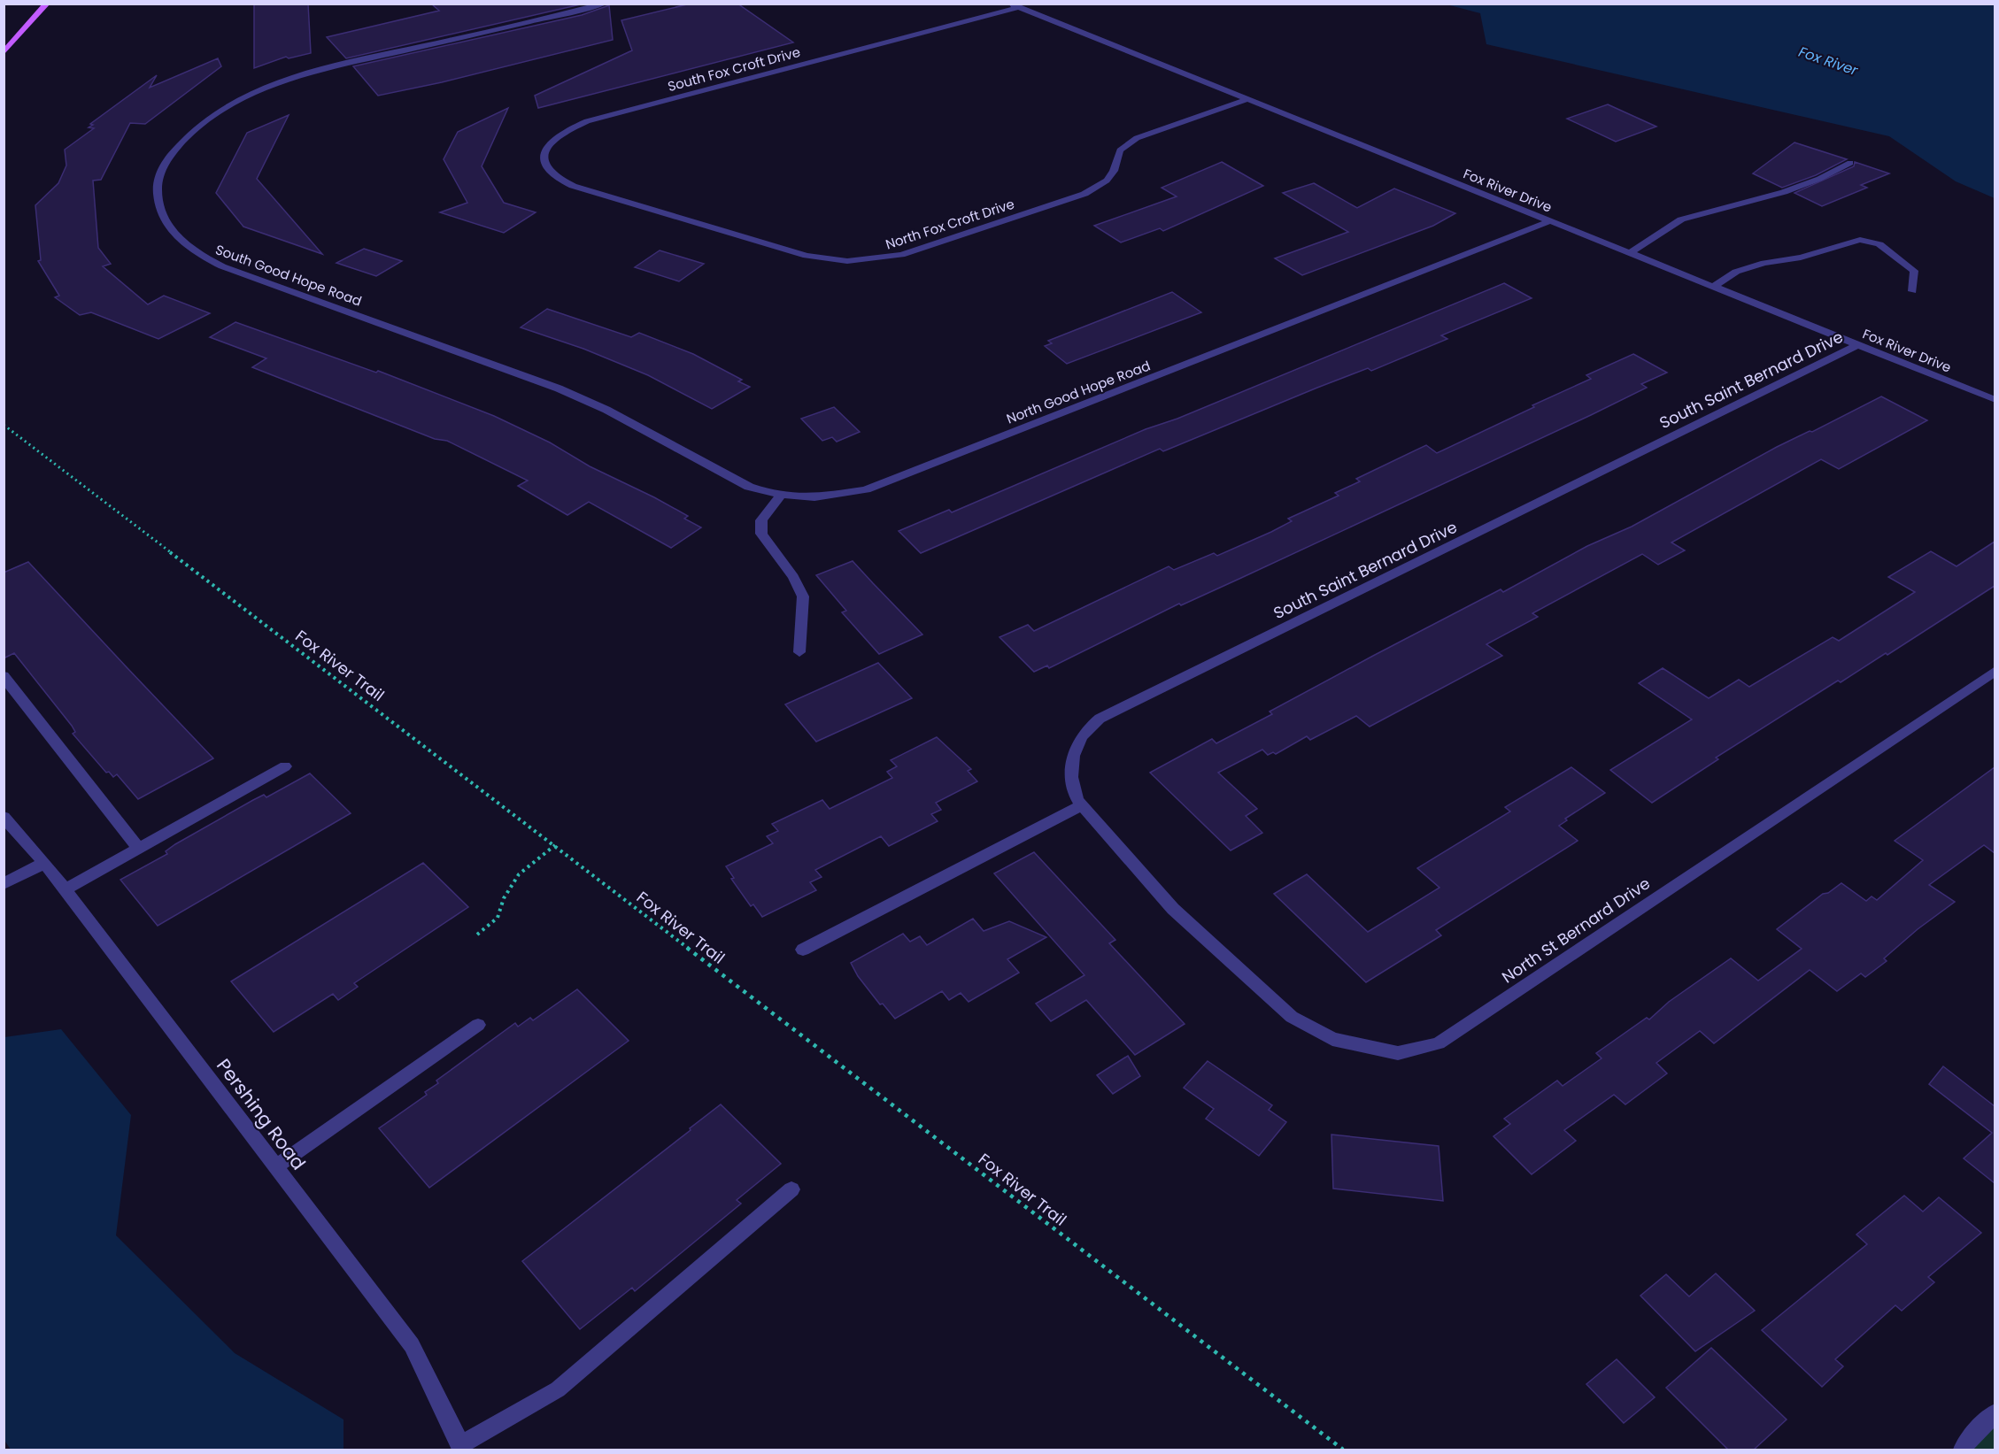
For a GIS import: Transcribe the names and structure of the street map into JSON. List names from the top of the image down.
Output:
{
  "streets": {
    "street": [
      "South Fox Croft Drive",
      "Fox River Drive",
      "North Fox Croft Drive",
      "South Good Hope Road",
      "South Saint Bernard Drive",
      "North Good Hope Road",
      "North St Bernard Drive",
      "Pershing Road"
    ],
    "path": ["Fox River Trail"]
  },
  "crossings": [
    ["South Fox Croft Drive", "Fox River Drive"],
    ["South Fox Croft Drive", "North Fox Croft Drive"],
    ["Fox River Drive", "North Fox Croft Drive"],
    ["Fox River Drive", "South Saint Bernard Drive"],
    ["Fox River Drive", "North Good Hope Road"],
    ["South Good Hope Road", "North Good Hope Road"],
    ["South Saint Bernard Drive", "North St Bernard Drive"]
  ],
  "water": ["Fox River"]
}
